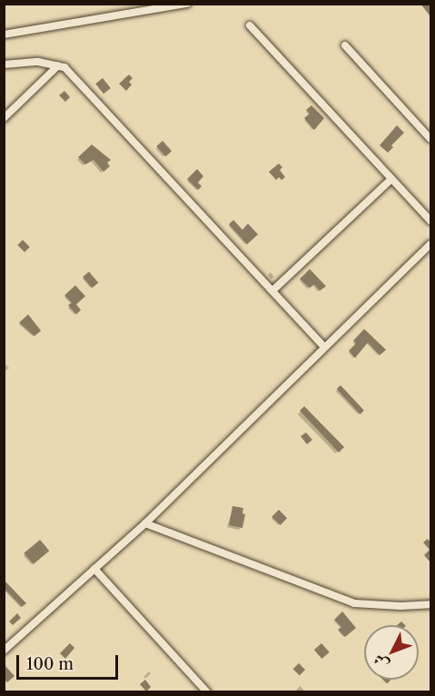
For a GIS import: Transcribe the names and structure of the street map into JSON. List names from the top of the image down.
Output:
{
  "scale_bar": "100 m",
  "north": "bottom left"
}
